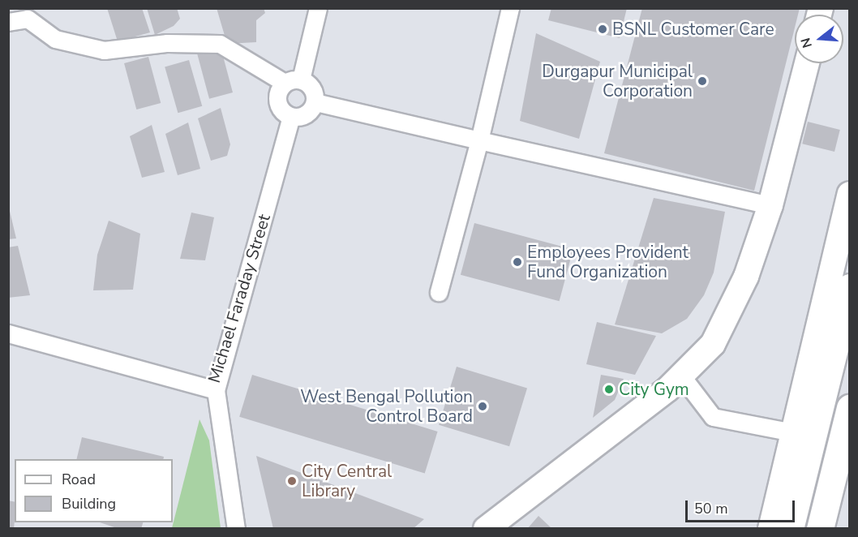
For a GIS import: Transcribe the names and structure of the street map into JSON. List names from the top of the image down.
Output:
{
  "streets": {
    "street": ["Michael Faraday Street"]
  },
  "places": [
    "BSNL Customer Care",
    "Durgapur Municipal Corporation",
    "Employees Provident Fund Organization",
    "City Gym",
    "West Bengal Pollution Control Board",
    "City Central Library"
  ],
  "legend": ["Road", "Building"],
  "scale_bar": "50 m",
  "north": "left"
}
